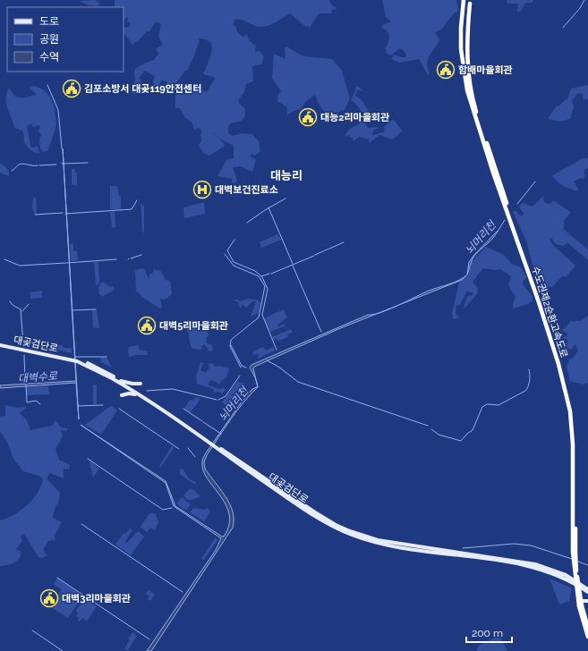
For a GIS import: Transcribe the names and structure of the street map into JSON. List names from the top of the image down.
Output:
{
  "streets": {
    "highway": ["수도권제2순환고속도로"],
    "main road": ["대곶검단로"]
  },
  "districts": ["대능리"],
  "water": ["뇌머리천", "대벽수로"],
  "places": {
    "public building": [
      "함배마을회관",
      "김포소방서 대곶119안전센터",
      "대능2리마을회관",
      "대벽5리마을회관",
      "대벽3리마을회관"
    ],
    "hospital": ["대벽보건진료소"]
  },
  "legend": ["도로", "공원", "수역"],
  "scale_bar": "200 m"
}
